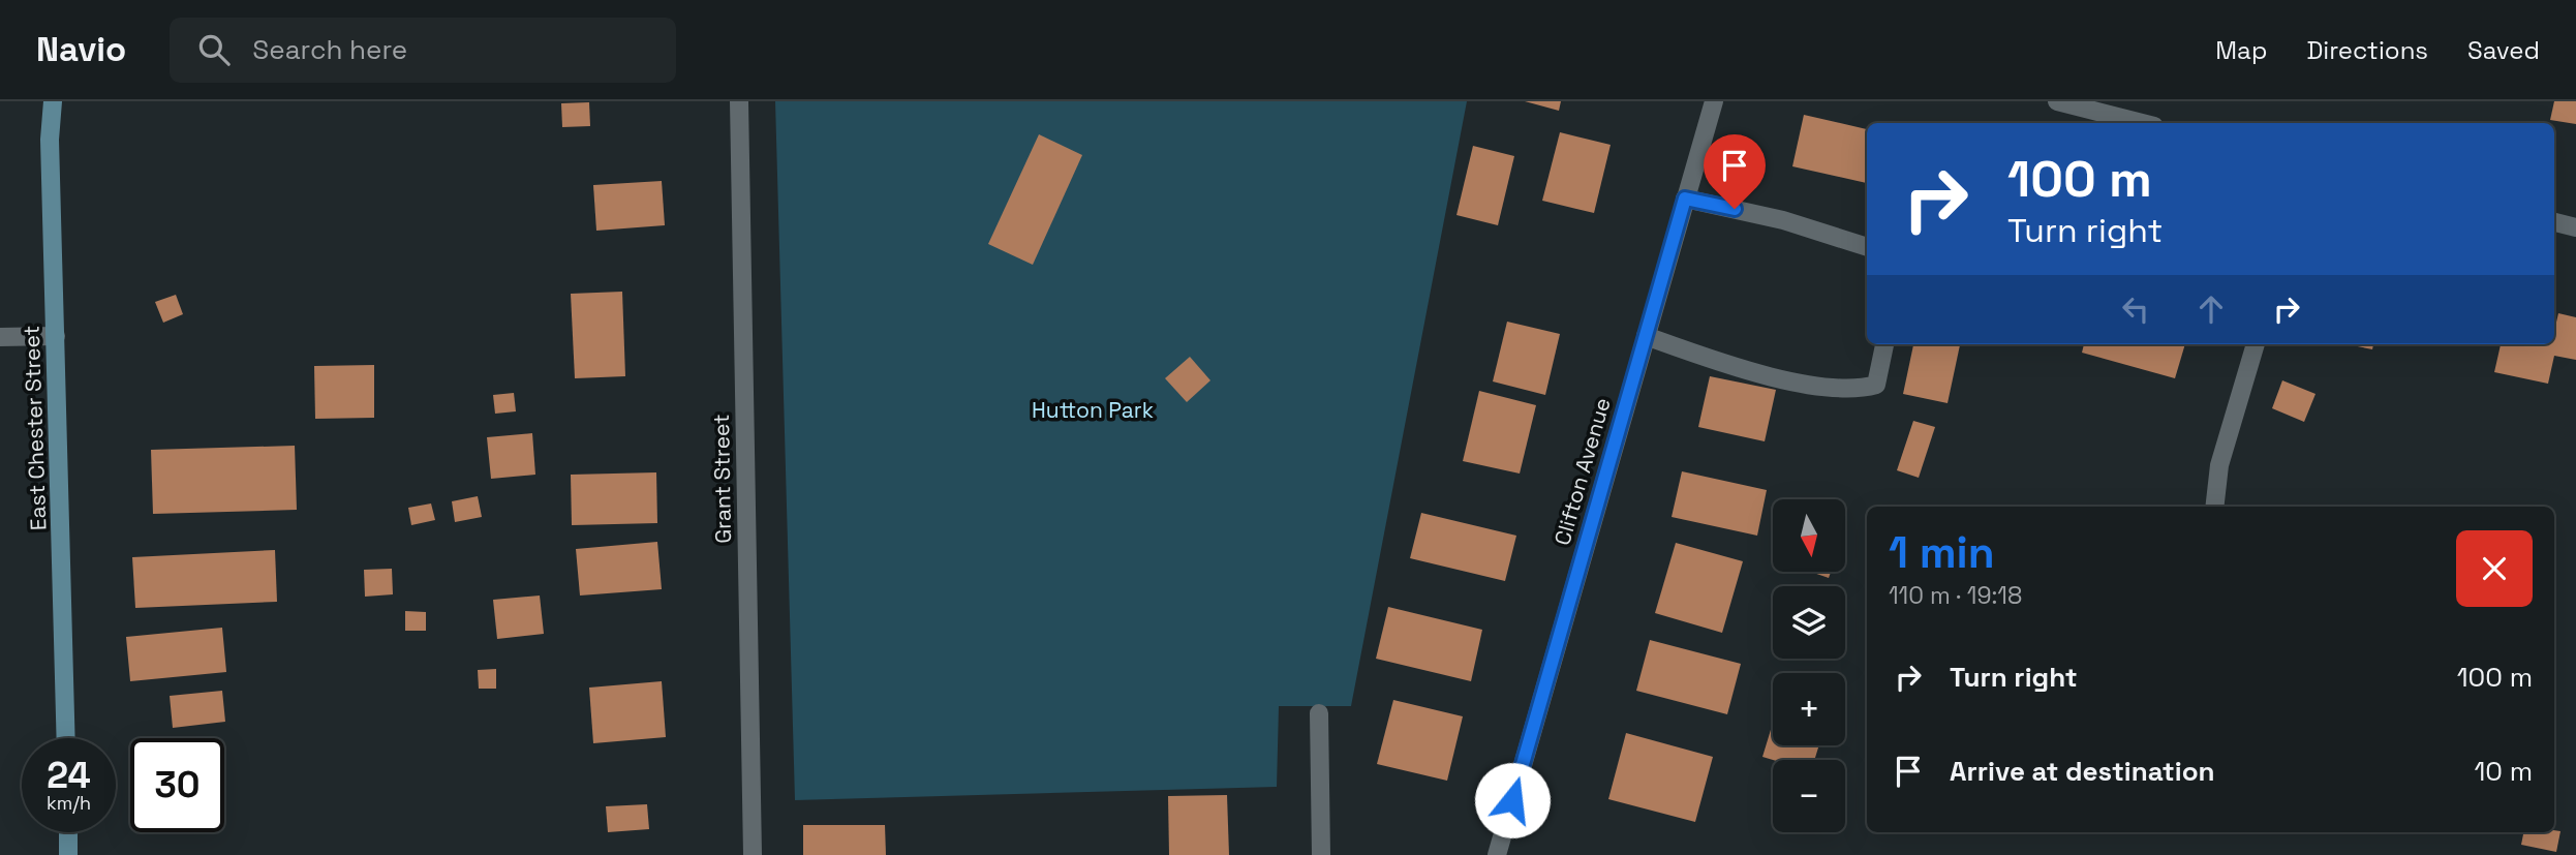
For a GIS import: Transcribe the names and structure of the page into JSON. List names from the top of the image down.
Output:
{
  "streets": {
    "main road": ["East Chester Street"],
    "street": ["Clifton Avenue", "Grant Street"]
  },
  "parks": ["Hutton Park"],
  "north": "bottom",
  "page": {
    "header": "Navio",
    "search": "Search here",
    "nav": ["Map", "Directions", "Saved"],
    "turn": ["100 m", "Turn right"],
    "map_buttons": ["+", "−"],
    "heading": ["1 min", "110 m · 19:18"],
    "list": [
      {
        "name": "Turn right",
        "value": "100 m"
      },
      {
        "name": "Arrive at destination",
        "value": "10 m"
      }
    ],
    "speed": "24 km/h",
    "limit": "30"
  }
}
